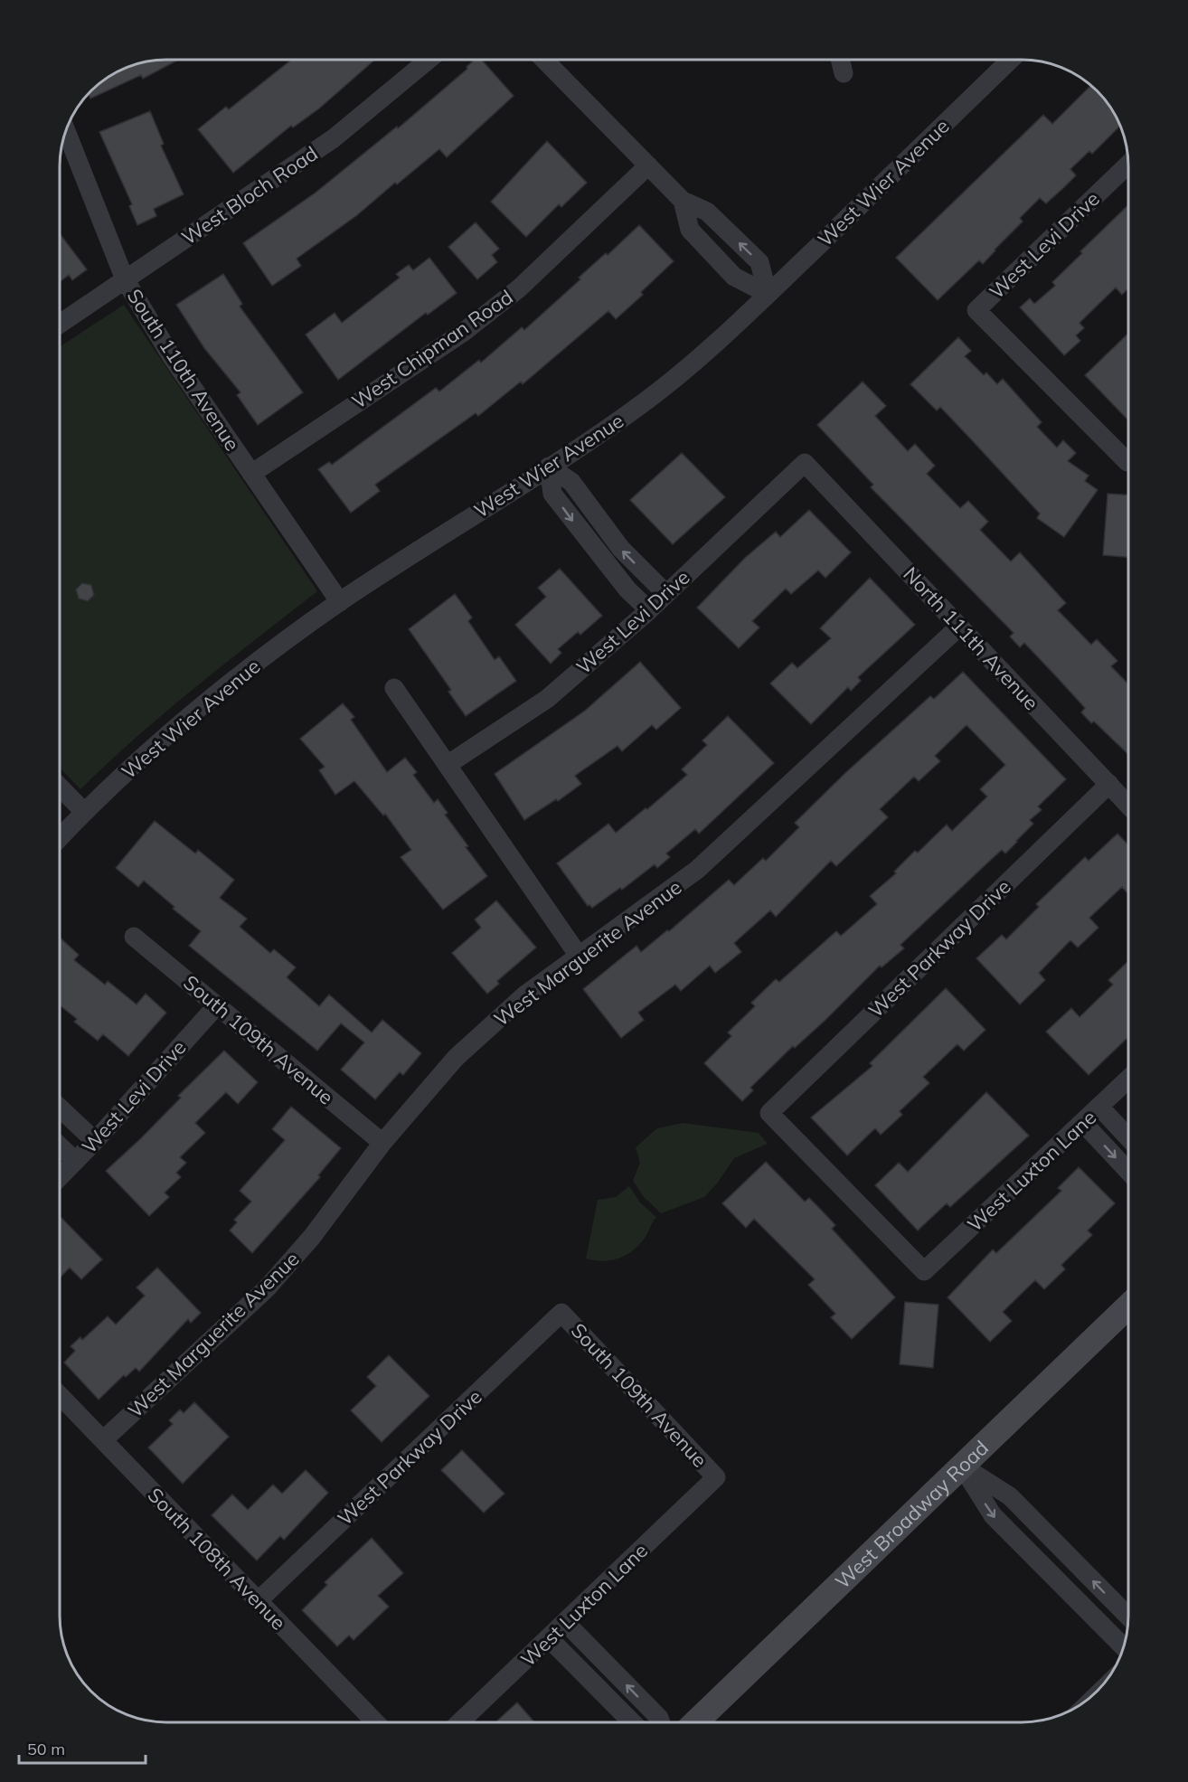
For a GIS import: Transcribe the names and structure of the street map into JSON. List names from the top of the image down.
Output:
{
  "streets": {
    "main road": ["West Broadway Road"],
    "street": [
      "West Wier Avenue",
      "West Bloch Road",
      "West Levi Drive",
      "West Chipman Road",
      "South 110th Avenue",
      "North 111th Avenue",
      "West Parkway Drive",
      "West Marguerite Avenue",
      "South 109th Avenue",
      "West Luxton Lane",
      "South 108th Avenue"
    ]
  },
  "crossings": [
    ["West Wier Avenue", "South 110th Avenue"],
    ["West Bloch Road", "South 110th Avenue"],
    ["West Levi Drive", "North 111th Avenue"],
    ["West Levi Drive", "South 109th Avenue"],
    ["West Chipman Road", "South 110th Avenue"],
    ["North 111th Avenue", "West Parkway Drive"],
    ["North 111th Avenue", "West Marguerite Avenue"],
    ["West Parkway Drive", "South 109th Avenue"],
    ["West Parkway Drive", "West Luxton Lane"],
    ["West Parkway Drive", "South 108th Avenue"],
    ["West Marguerite Avenue", "South 109th Avenue"],
    ["West Marguerite Avenue", "South 108th Avenue"],
    ["South 109th Avenue", "West Luxton Lane"]
  ],
  "scale_bar": "50 m"
}
